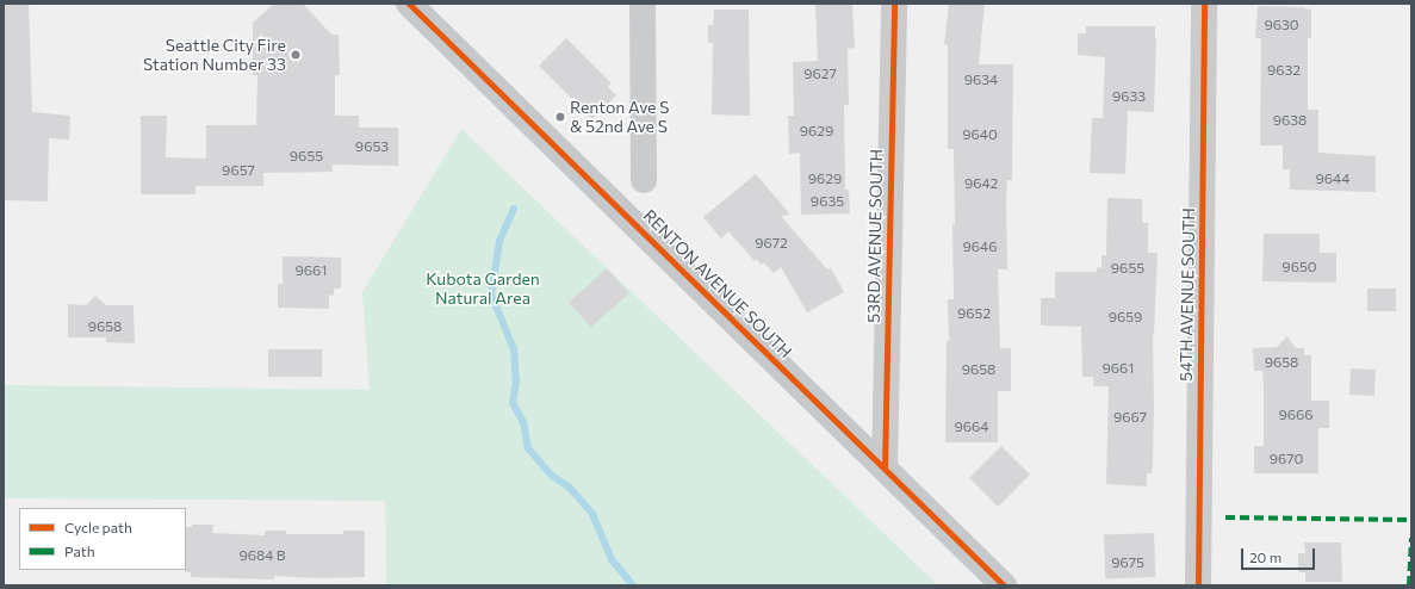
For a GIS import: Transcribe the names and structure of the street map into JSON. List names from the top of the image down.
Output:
{
  "streets": {
    "main road": ["RENTON AVENUE SOUTH"],
    "street": ["53RD AVENUE SOUTH", "54TH AVENUE SOUTH"]
  },
  "crossings": [
    ["53RD AVENUE SOUTH", "RENTON AVENUE SOUTH"]
  ],
  "parks": ["Kubota Garden Natural Area"],
  "places": ["Seattle City Fire Station Number 33", "Renton Ave S & 52nd Ave S"],
  "house_numbers": [
    "9630",
    "9632",
    "9627",
    "9634",
    "9633",
    "9638",
    "9629",
    "9640",
    "9653",
    "9655",
    "9657",
    "9629",
    "9644",
    "9642",
    "9635",
    "9672",
    "9646",
    "9650",
    "9655",
    "9661",
    "9652",
    "9659",
    "9658",
    "9658",
    "9661",
    "9658",
    "9666",
    "9667",
    "9664",
    "9670",
    "9684 B",
    "9675"
  ],
  "legend": ["Cycle path", "Path"],
  "scale_bar": "20 m"
}
